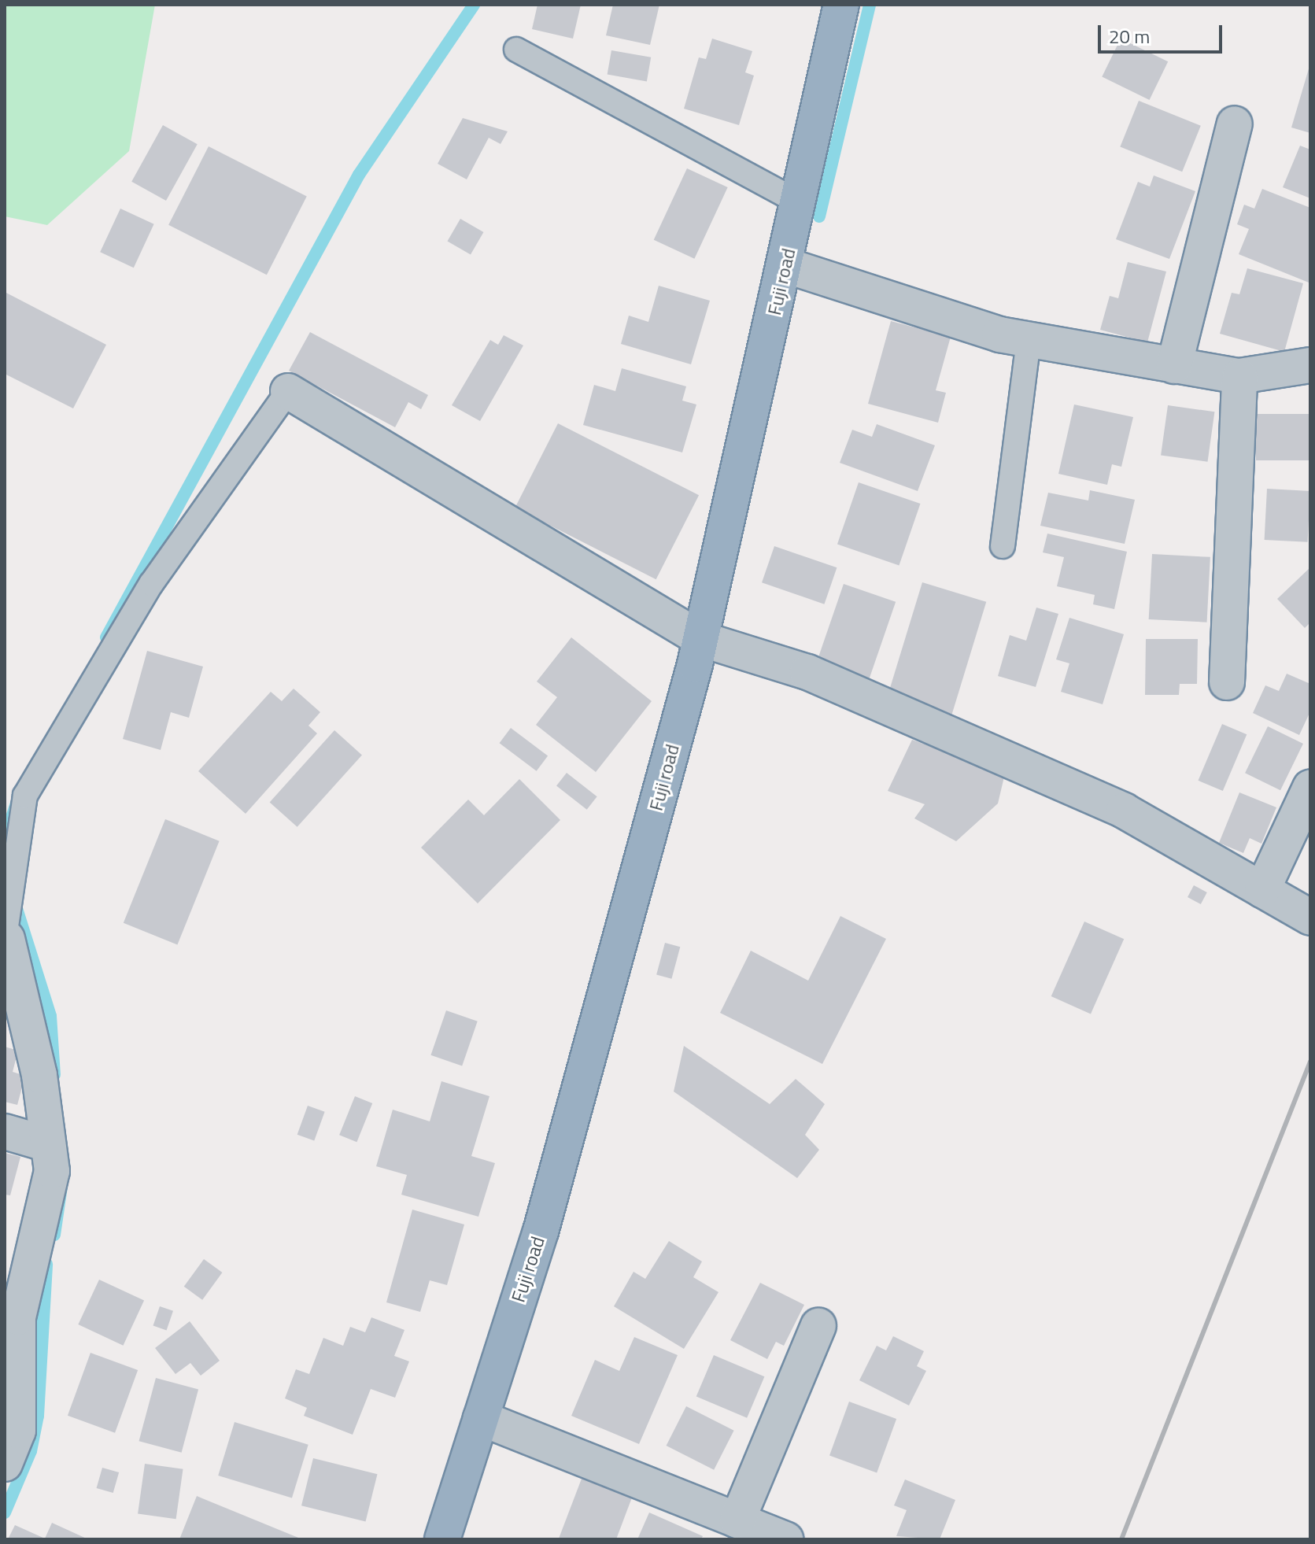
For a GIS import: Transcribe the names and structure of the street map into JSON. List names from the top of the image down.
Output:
{
  "streets": {
    "highway": ["Fuji road"]
  },
  "scale_bar": "20 m"
}
